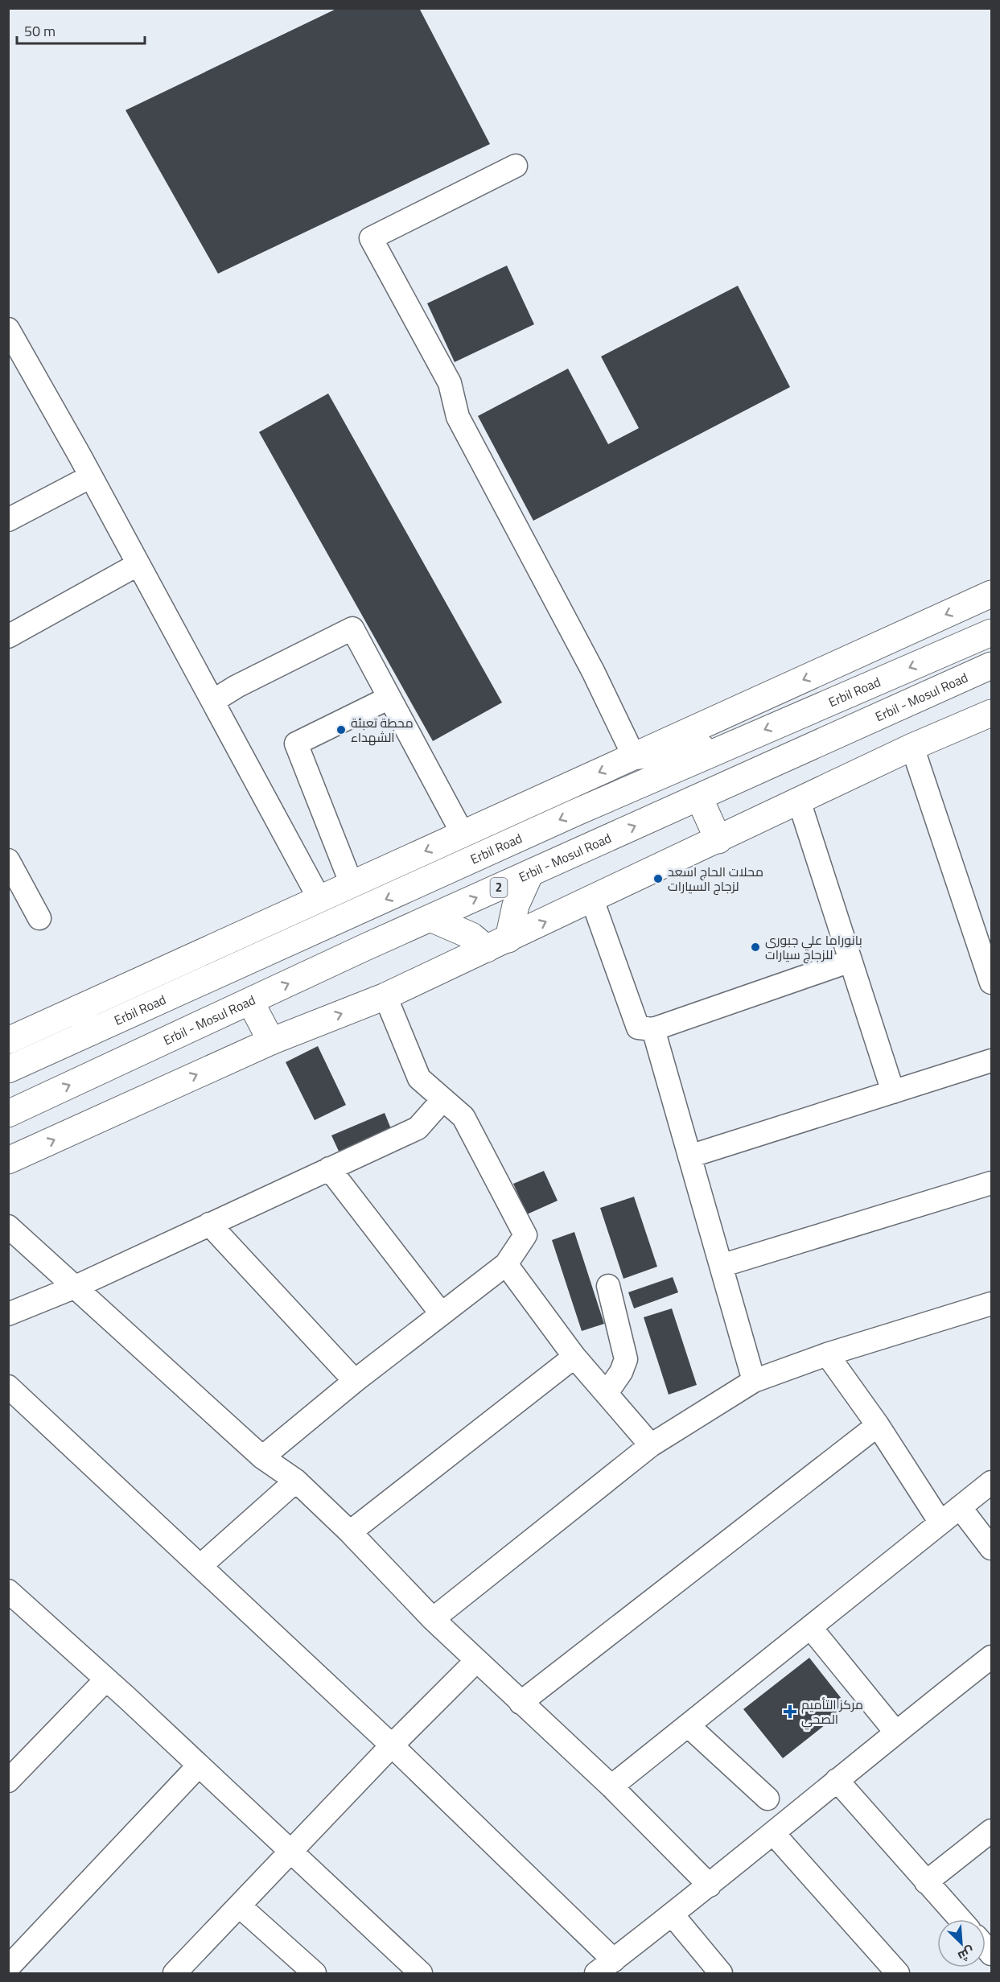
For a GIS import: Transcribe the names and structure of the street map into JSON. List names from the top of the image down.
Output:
{
  "streets": {
    "main road": ["Erbil Road", "Erbil - Mosul Road", "2"]
  },
  "places": {
    "other": ["محطة تعبئة الشهداء", "محلات الحاج اسعد لزجاج السيارات", "بانوراما علي جبوري للزجاج سيارات"],
    "health": ["مركز التأميم الصحي"]
  },
  "scale_bar": "50 m",
  "north": "bottom right"
}
